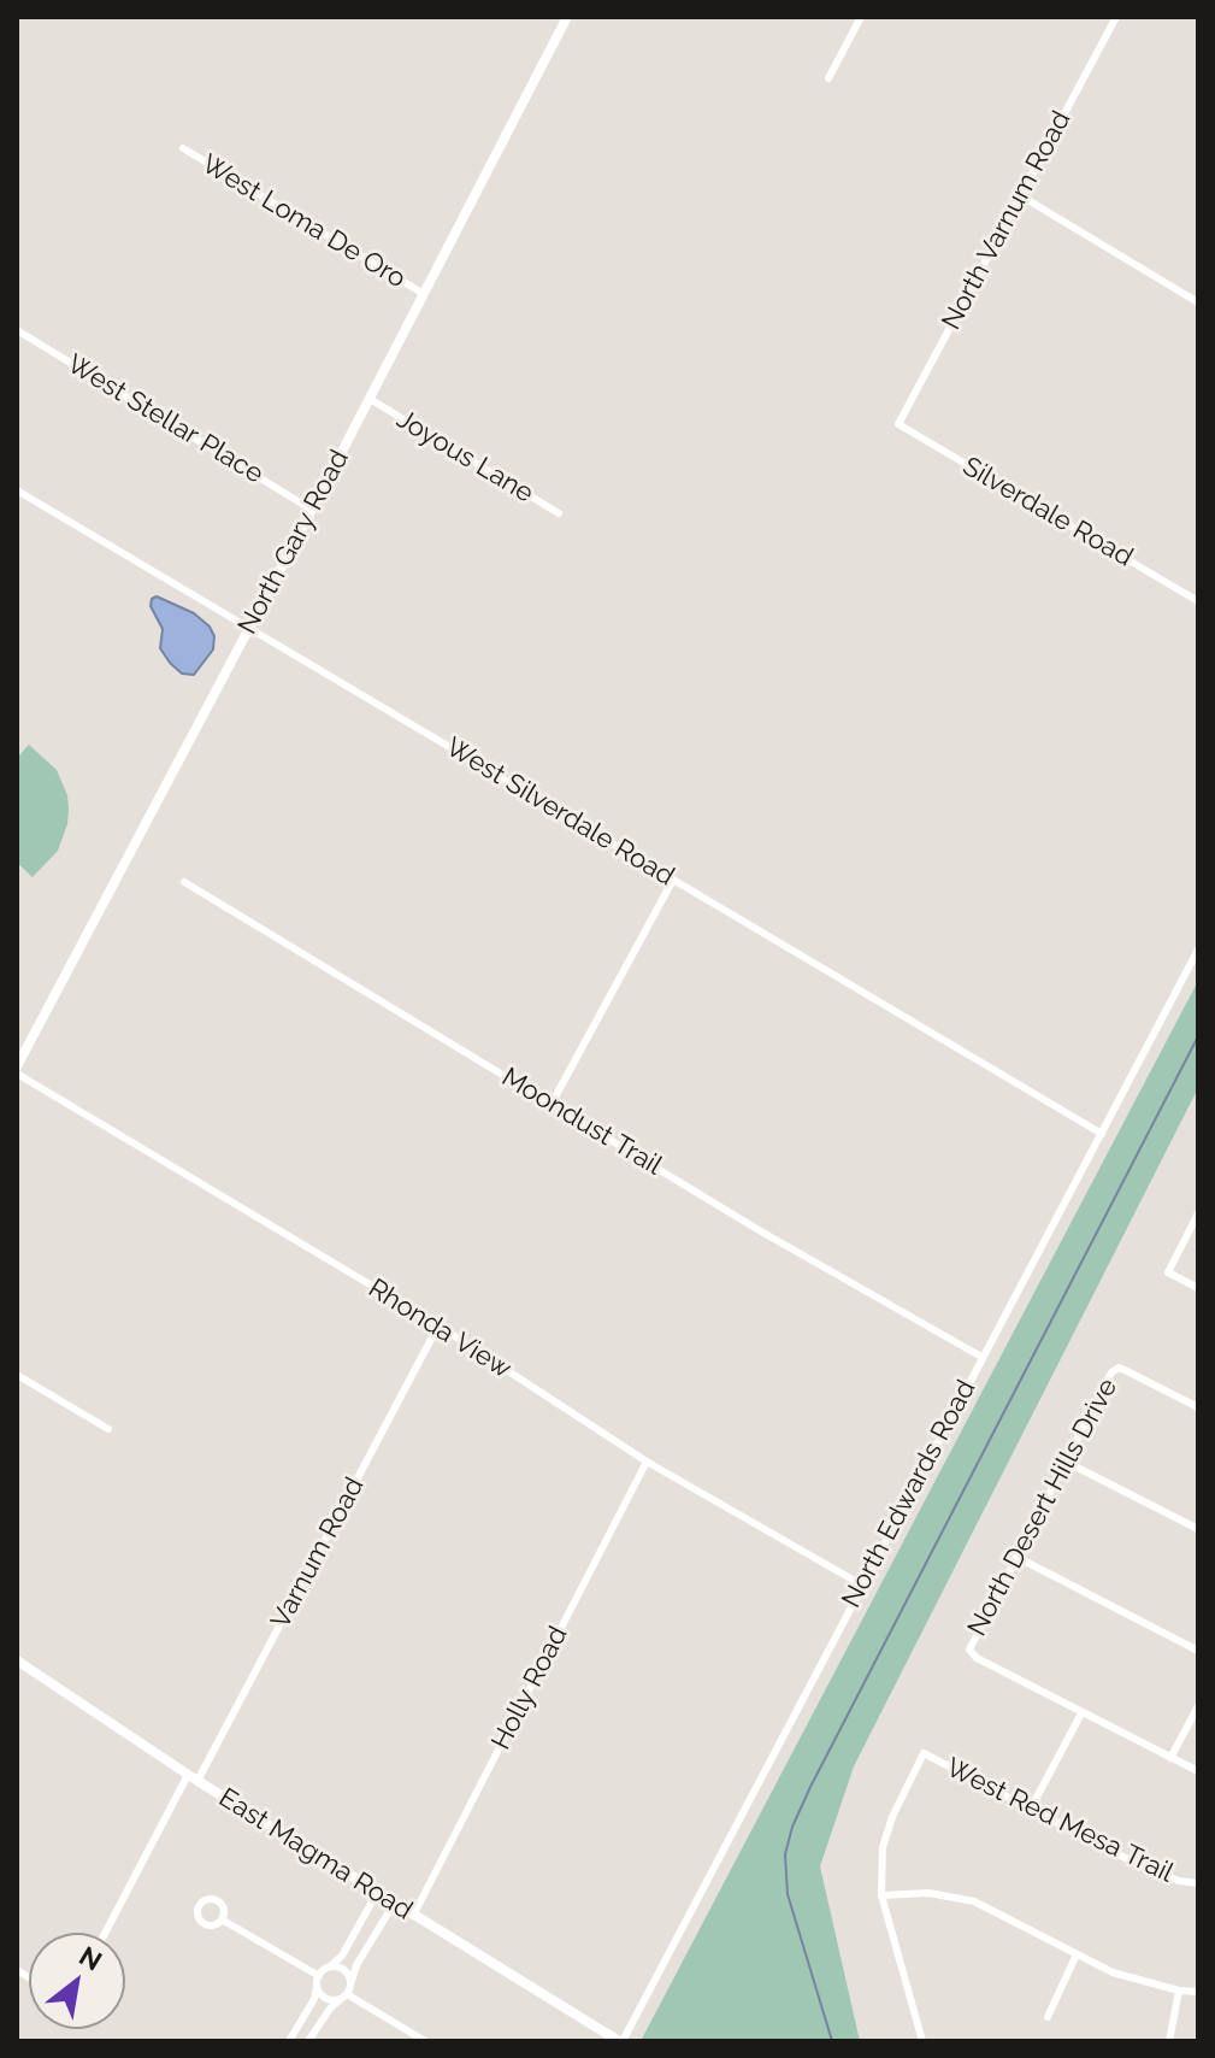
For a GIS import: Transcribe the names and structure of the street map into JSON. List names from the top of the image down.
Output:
{
  "streets": {
    "street": [
      "North Varnum Road",
      "West Loma De Oro",
      "West Stellar Place",
      "Joyous Lane",
      "Silverdale Road",
      "North Gary Road",
      "West Silverdale Road",
      "Moondust Trail",
      "Rhonda View",
      "North Edwards Road",
      "North Desert Hills Drive",
      "Varnum Road",
      "Holly Road",
      "West Red Mesa Trail",
      "East Magma Road"
    ]
  },
  "crossings": [
    ["North Varnum Road", "Silverdale Road"],
    ["West Loma De Oro", "North Gary Road"],
    ["West Stellar Place", "North Gary Road"],
    ["Joyous Lane", "North Gary Road"],
    ["North Gary Road", "West Silverdale Road"],
    ["West Silverdale Road", "North Edwards Road"],
    ["Moondust Trail", "North Edwards Road"],
    ["Rhonda View", "North Edwards Road"],
    ["Rhonda View", "Varnum Road"],
    ["Rhonda View", "Holly Road"],
    ["North Edwards Road", "East Magma Road"],
    ["Varnum Road", "East Magma Road"],
    ["Holly Road", "East Magma Road"]
  ],
  "north": "top right"
}
